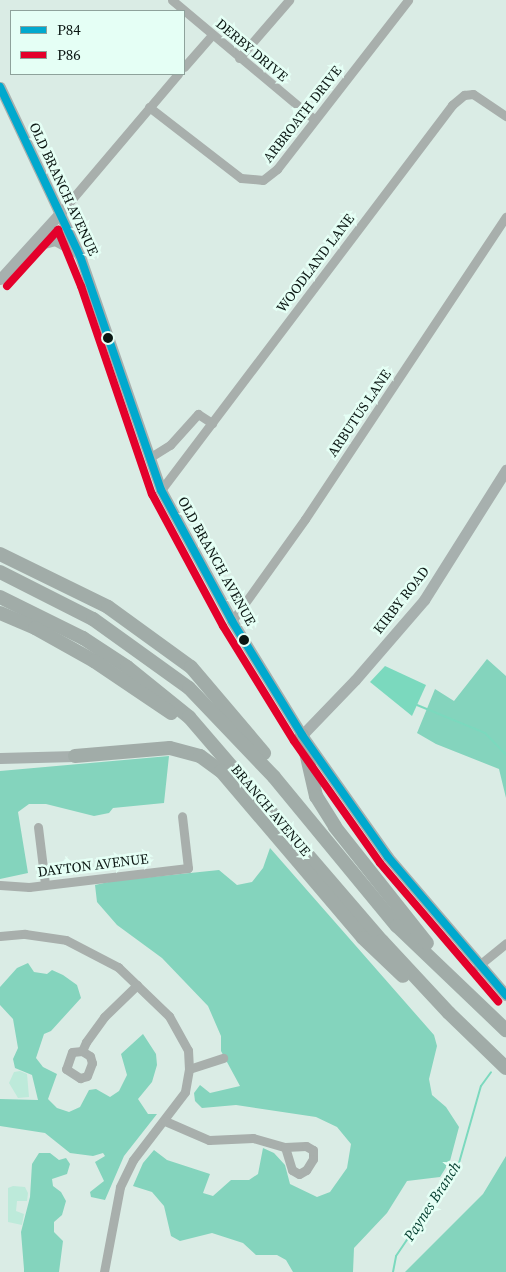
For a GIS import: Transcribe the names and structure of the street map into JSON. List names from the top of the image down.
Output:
{
  "streets": {
    "highway": ["BRANCH AVENUE"],
    "main road": ["OLD BRANCH AVENUE", "KIRBY ROAD"],
    "street": [
      "DERBY DRIVE",
      "ARBROATH DRIVE",
      "WOODLAND LANE",
      "ARBUTUS LANE",
      "DAYTON AVENUE"
    ]
  },
  "crossings": [
    ["DERBY DRIVE", "ARBROATH DRIVE"],
    ["OLD BRANCH AVENUE", "WOODLAND LANE"],
    ["OLD BRANCH AVENUE", "ARBUTUS LANE"],
    ["OLD BRANCH AVENUE", "KIRBY ROAD"]
  ],
  "water": ["Paynes Branch"],
  "lines": ["transit line P84", "transit line P86"],
  "legend": ["P84", "P86"]
}
